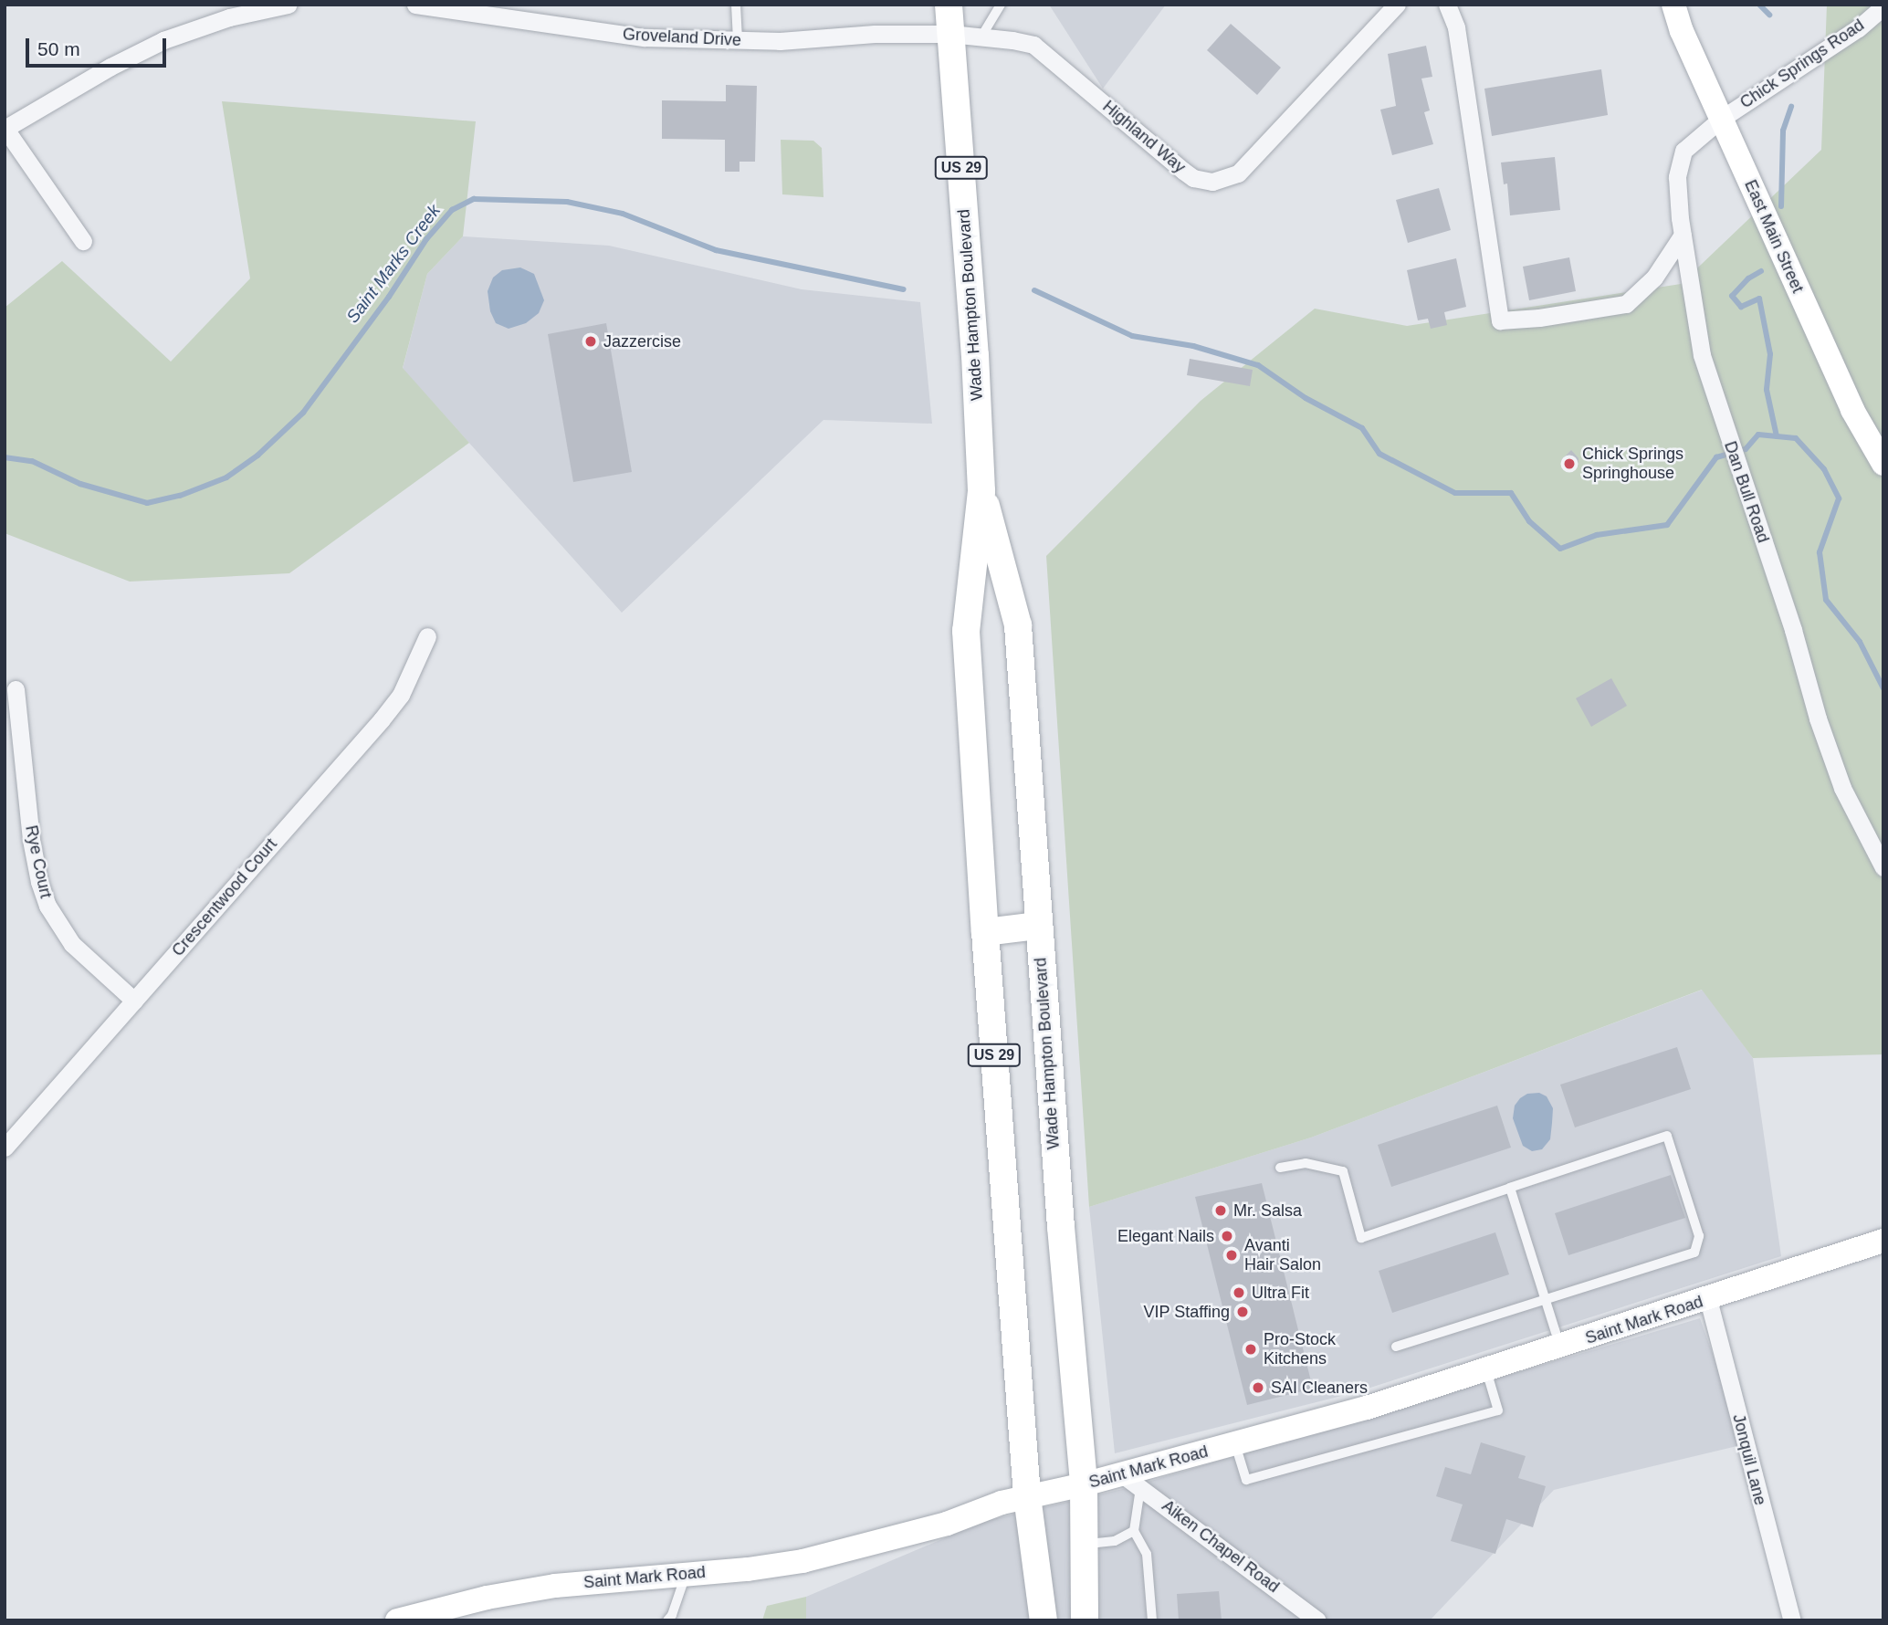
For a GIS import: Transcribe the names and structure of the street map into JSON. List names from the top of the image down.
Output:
{
  "streets": {
    "main road": ["US 29", "Wade Hampton Boulevard"],
    "street": [
      "Groveland Drive",
      "Chick Springs Road",
      "Highland Way",
      "East Main Street",
      "Dan Bull Road",
      "Rye Court",
      "Crescentwood Court",
      "Saint Mark Road",
      "Jonquil Lane",
      "Aiken Chapel Road"
    ]
  },
  "crossings": [
    ["Groveland Drive", "Highland Way"],
    ["Groveland Drive", "Wade Hampton Boulevard"],
    ["Chick Springs Road", "East Main Street"],
    ["Chick Springs Road", "Dan Bull Road"],
    ["Highland Way", "Wade Hampton Boulevard"],
    ["East Main Street", "Dan Bull Road"],
    ["Wade Hampton Boulevard", "Saint Mark Road"],
    ["Rye Court", "Crescentwood Court"],
    ["Saint Mark Road", "Jonquil Lane"],
    ["Saint Mark Road", "Aiken Chapel Road"]
  ],
  "water": ["Saint Marks Creek"],
  "places": [
    "Jazzercise",
    "Chick Springs Springhouse",
    "Mr. Salsa",
    "Elegant Nails",
    "Avanti Hair Salon",
    "Ultra Fit",
    "VIP Staffing",
    "Pro-Stock Kitchens",
    "SAI Cleaners"
  ],
  "scale_bar": "50 m"
}
